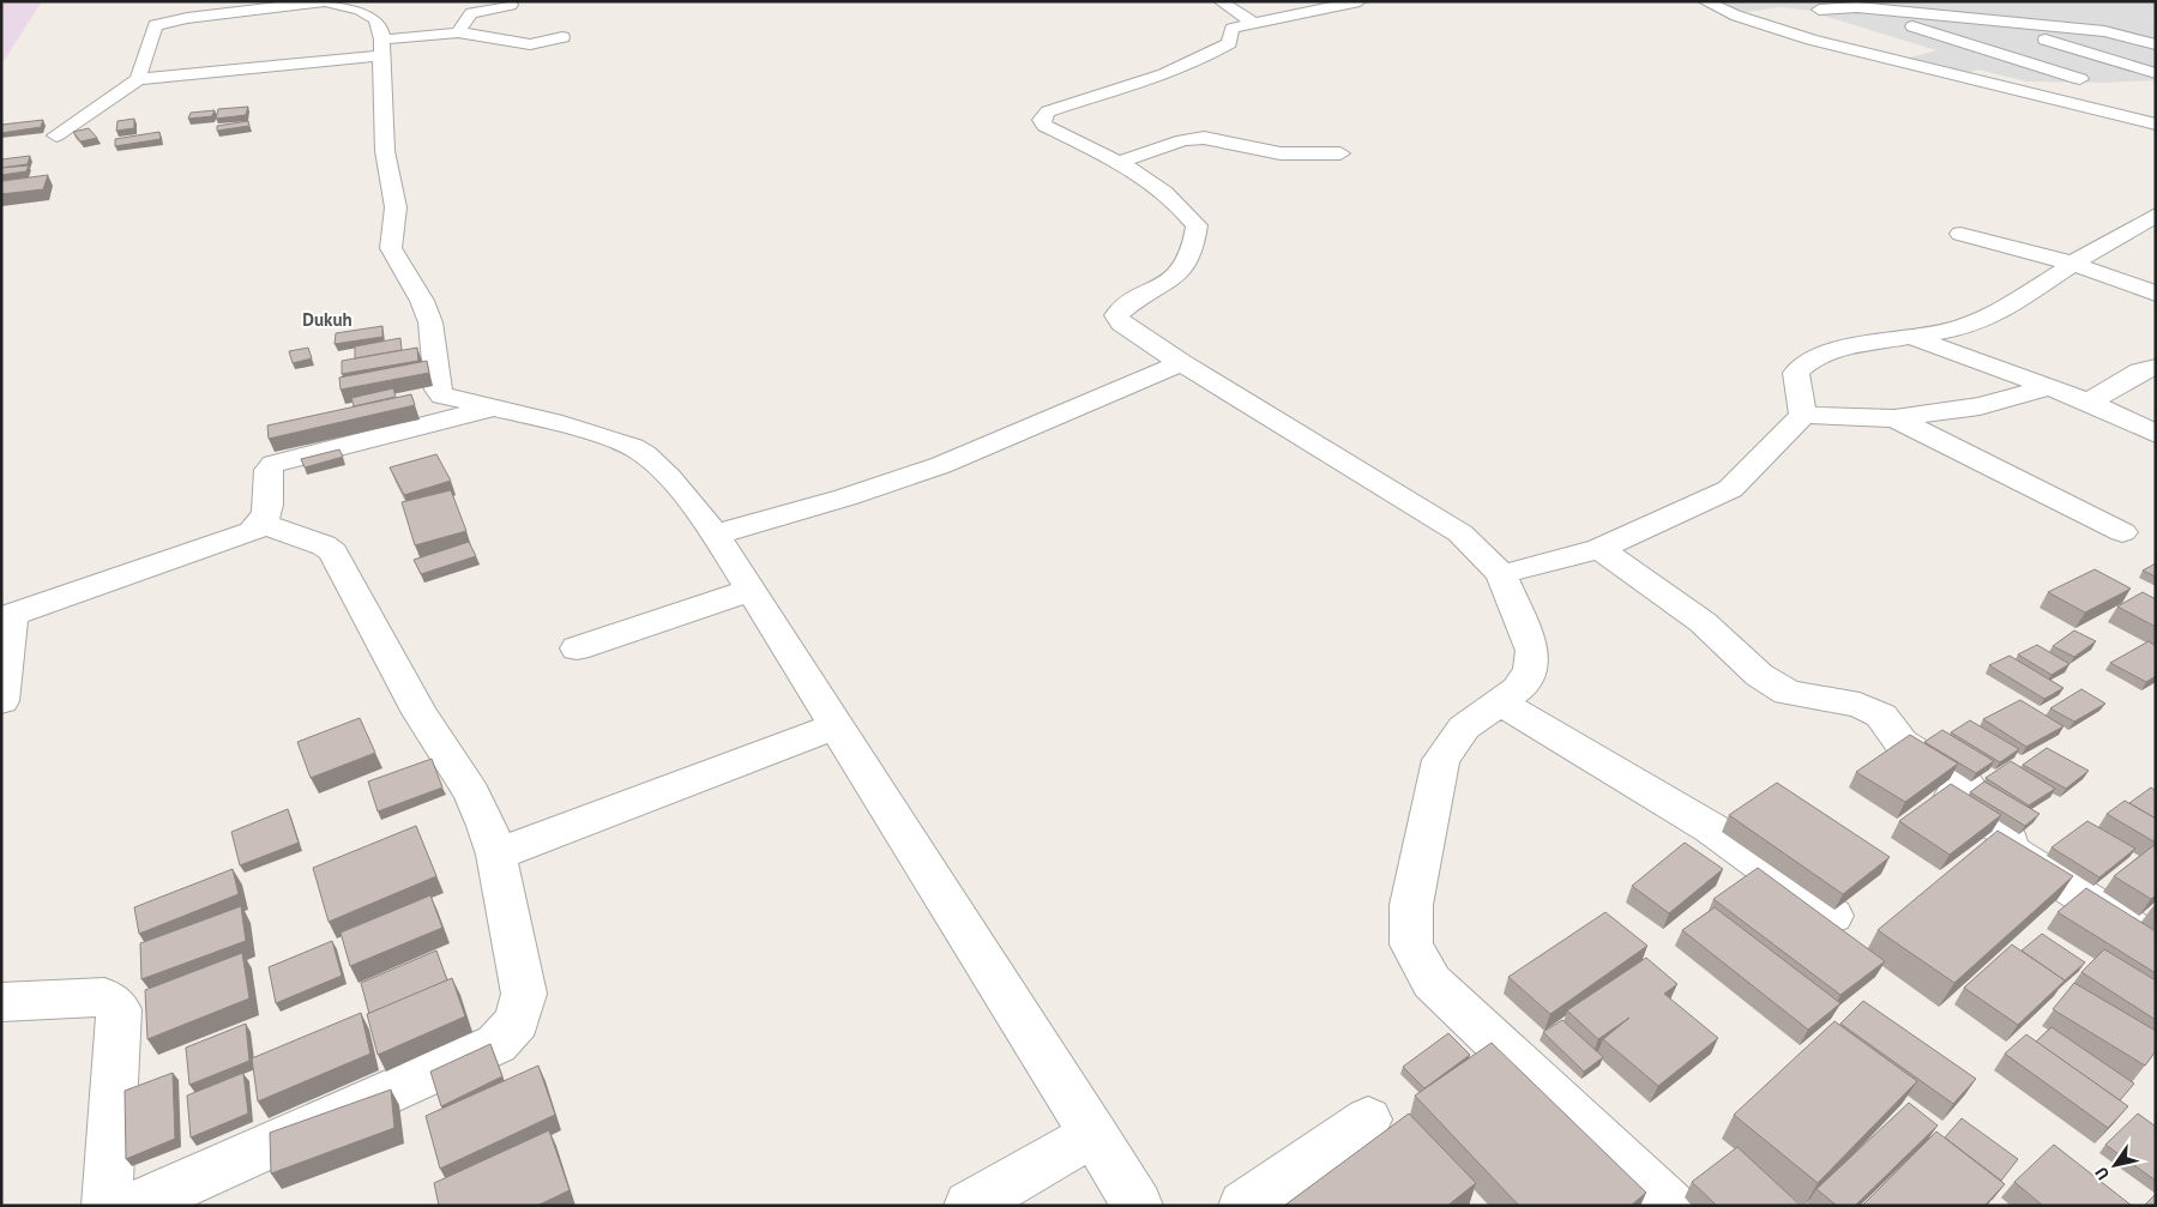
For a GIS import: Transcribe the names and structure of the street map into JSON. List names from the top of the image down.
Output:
{
  "districts": ["Dukuh"],
  "north": "bottom left"
}
